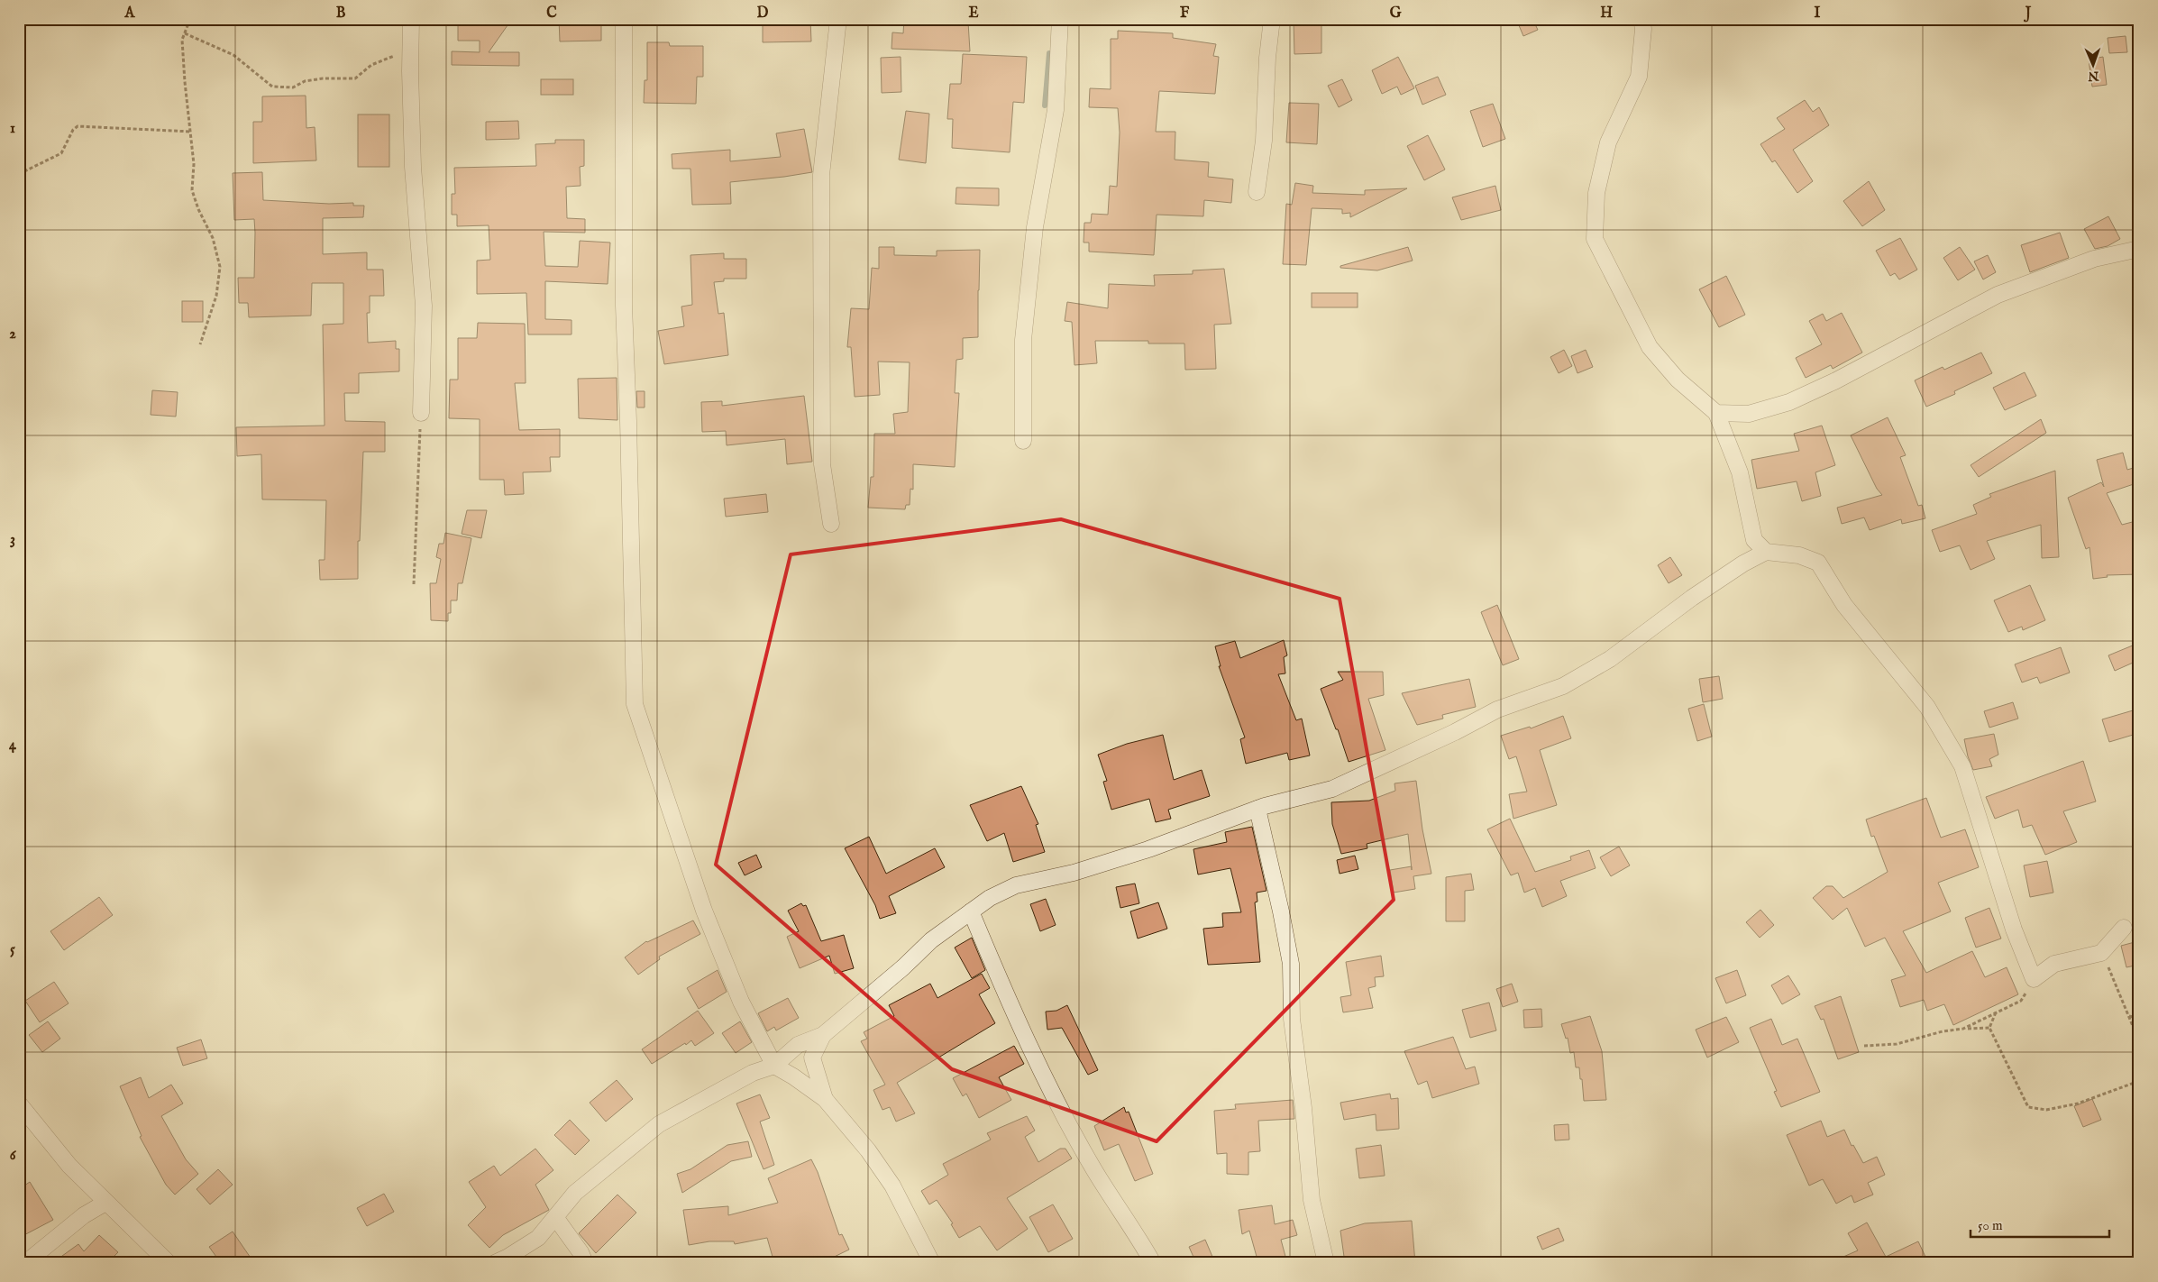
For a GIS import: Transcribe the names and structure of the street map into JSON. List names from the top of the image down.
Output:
{
  "scale_bar": "50 m",
  "north": "bottom",
  "grid": {
    "columns": [
      "A",
      "B",
      "C",
      "D",
      "E",
      "F",
      "G",
      "H",
      "I",
      "J"
    ],
    "rows": [
      "1",
      "2",
      "3",
      "4",
      "5",
      "6"
    ]
  }
}
